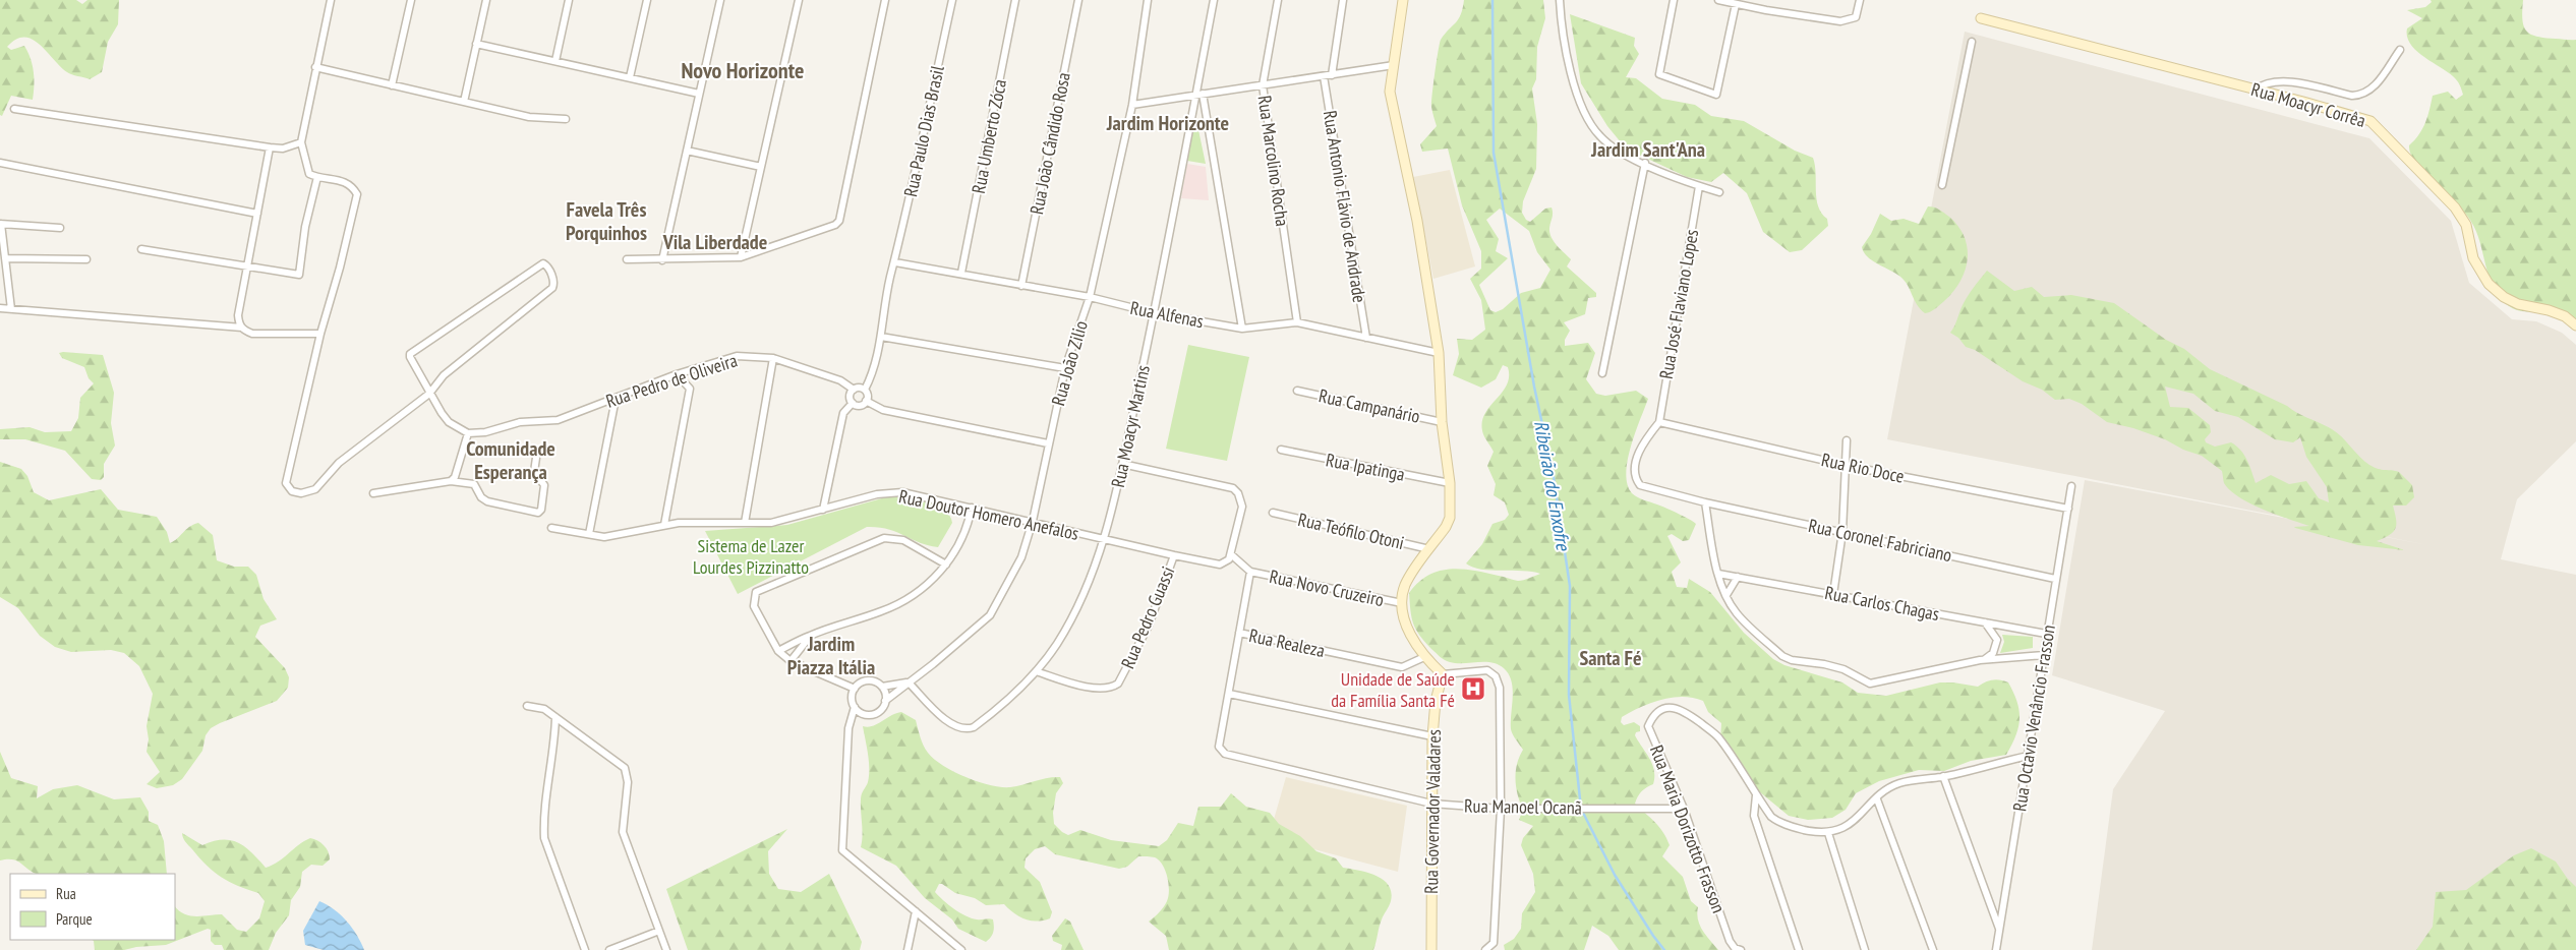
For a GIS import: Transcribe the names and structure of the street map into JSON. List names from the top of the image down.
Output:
{
  "streets": {
    "street": [
      "Rua Moacyr Corrêa",
      "Rua Paulo Dias Brasil",
      "Rua Umberto Zóca",
      "Rua João Cândido Rosa",
      "Rua Marcolino Rocha",
      "Rua Antonio Flávio de Andrade",
      "Rua José Flaviano Lopes",
      "Rua Alfenas",
      "Rua João Zilio",
      "Rua Pedro de Oliveira",
      "Rua Campanário",
      "Rua Moacyr Martins",
      "Rua Ipatinga",
      "Rua Rio Doce",
      "Rua Doutor Homero Anefalos",
      "Rua Teófilo Otoni",
      "Rua Coronel Fabriciano",
      "Rua Novo Cruzeiro",
      "Rua Carlos Chagas",
      "Rua Pedro Guassi",
      "Rua Realeza",
      "Rua Octavio Venâncio Frasson",
      "Rua Manoel Ocanã",
      "Rua Governador Valadares",
      "Rua Maria Dorizotto Frasson"
    ]
  },
  "crossings": [
    ["Rua Paulo Dias Brasil", "Rua Alfenas"],
    ["Rua Paulo Dias Brasil", "Rua Pedro de Oliveira"],
    ["Rua Umberto Zóca", "Rua Alfenas"],
    ["Rua João Cândido Rosa", "Rua Alfenas"],
    ["Rua Marcolino Rocha", "Rua Alfenas"],
    ["Rua Antonio Flávio de Andrade", "Rua Alfenas"],
    ["Rua José Flaviano Lopes", "Rua Rio Doce"],
    ["Rua José Flaviano Lopes", "Rua Coronel Fabriciano"],
    ["Rua Alfenas", "Rua João Zilio"],
    ["Rua Alfenas", "Rua Moacyr Martins"],
    ["Rua João Zilio", "Rua Moacyr Martins"],
    ["Rua João Zilio", "Rua Doutor Homero Anefalos"],
    ["Rua Moacyr Martins", "Rua Doutor Homero Anefalos"],
    ["Rua Moacyr Martins", "Rua Pedro Guassi"],
    ["Rua Rio Doce", "Rua Coronel Fabriciano"],
    ["Rua Rio Doce", "Rua Octavio Venâncio Frasson"],
    ["Rua Doutor Homero Anefalos", "Rua Pedro Guassi"],
    ["Rua Coronel Fabriciano", "Rua Octavio Venâncio Frasson"],
    ["Rua Carlos Chagas", "Rua Octavio Venâncio Frasson"],
    ["Rua Manoel Ocanã", "Rua Governador Valadares"],
    ["Rua Manoel Ocanã", "Rua Maria Dorizotto Frasson"]
  ],
  "districts": [
    "Novo Horizonte",
    "Jardim Horizonte",
    "Jardim Sant'Ana",
    "Favela Três Porquinhos",
    "Vila Liberdade",
    "Comunidade Esperança",
    "Jardim Piazza Itália",
    "Santa Fé"
  ],
  "water": ["Ribeirão do Enxofre"],
  "parks": ["Sistema de Lazer Lourdes Pizzinatto"],
  "places": {
    "hospital": ["Unidade de Saúde da Família Santa Fé"]
  },
  "legend": ["Rua", "Parque"]
}
